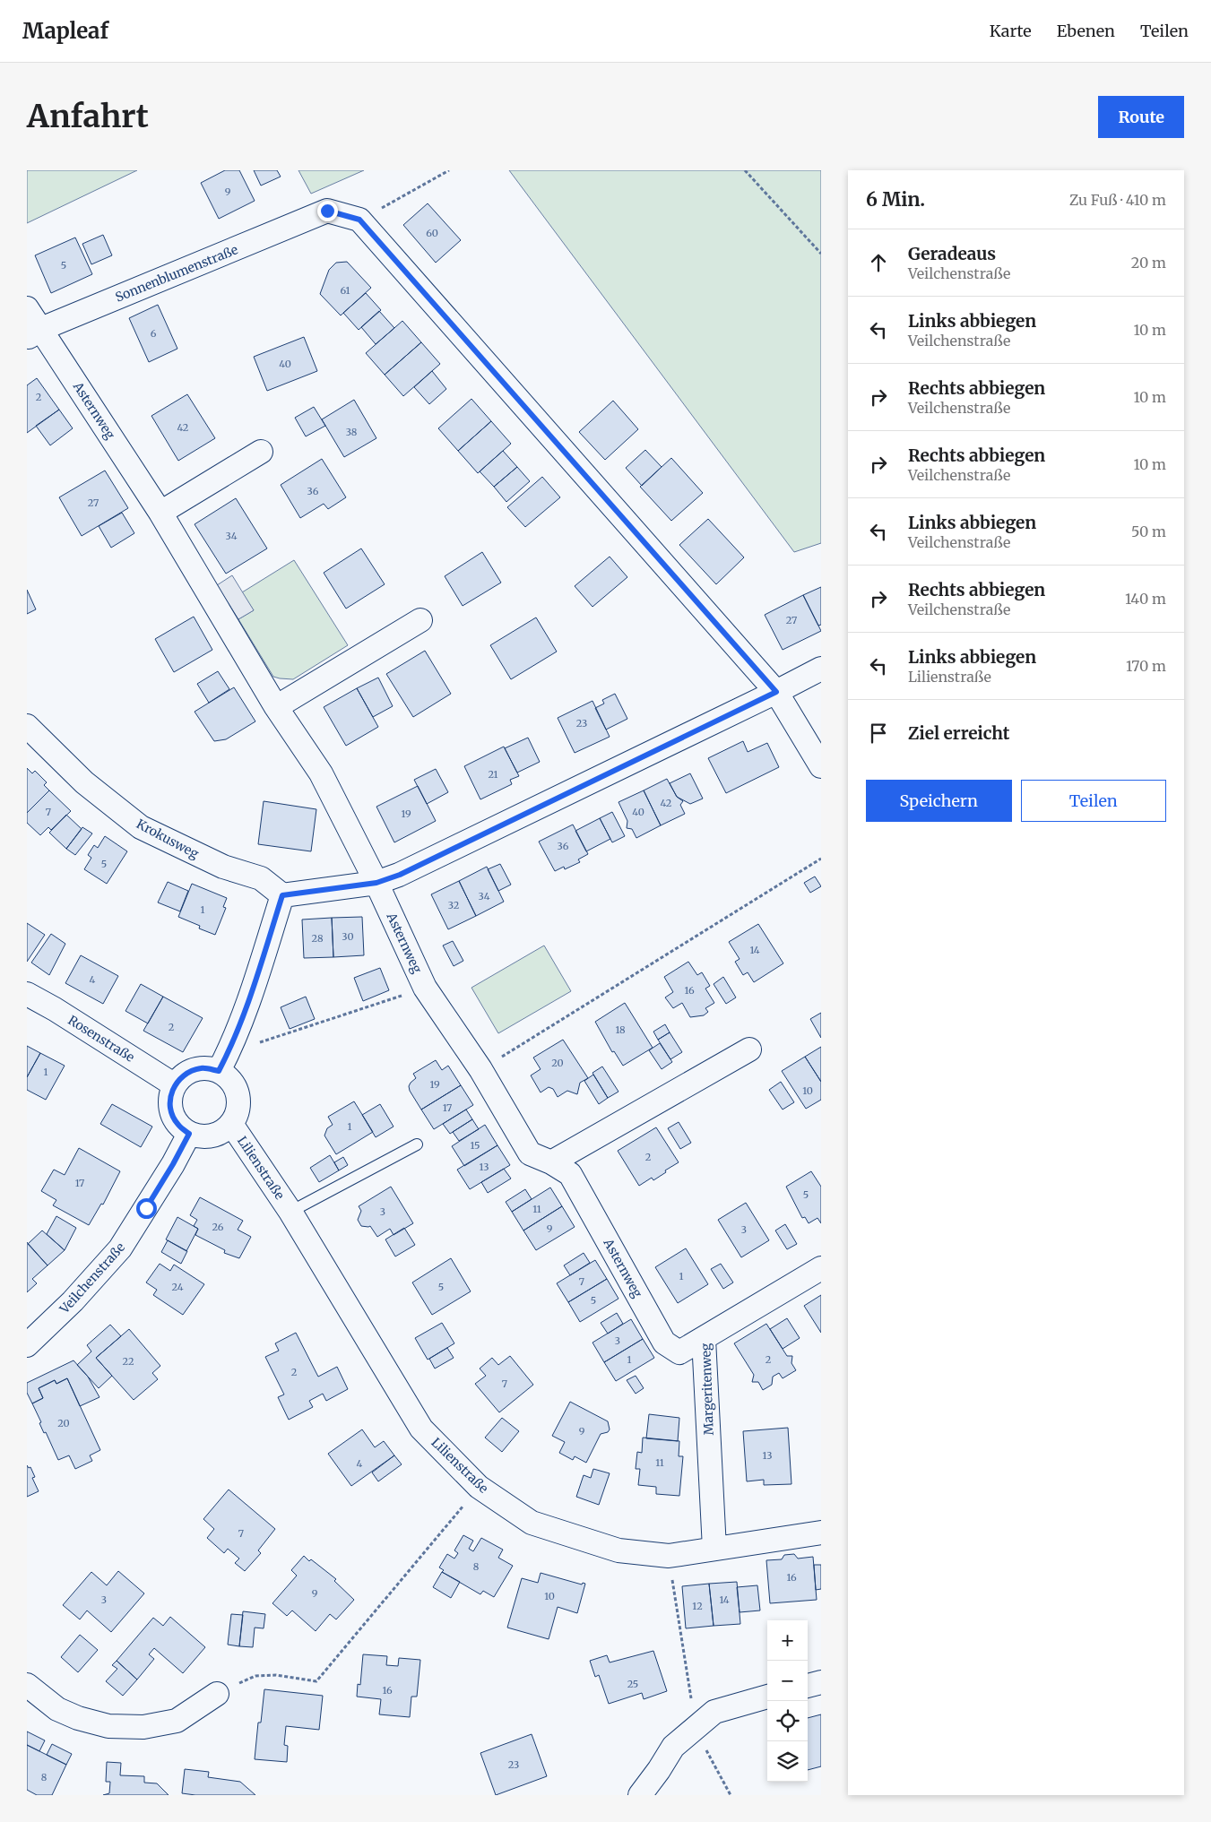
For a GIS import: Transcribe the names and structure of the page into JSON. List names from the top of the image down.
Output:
{
  "streets": {
    "street": [
      "Sonnenblumenstraße",
      "Asternweg",
      "Krokusweg",
      "Rosenstraße",
      "Lilienstraße",
      "Veilchenstraße",
      "Margeritenweg"
    ]
  },
  "crossings": [
    ["Sonnenblumenstraße", "Asternweg"],
    ["Asternweg", "Margeritenweg"],
    ["Rosenstraße", "Lilienstraße"],
    ["Rosenstraße", "Veilchenstraße"],
    ["Lilienstraße", "Veilchenstraße"],
    ["Lilienstraße", "Margeritenweg"]
  ],
  "house_numbers": [
    "9",
    "60",
    "5",
    "61",
    "6",
    "40",
    "2",
    "42",
    "38",
    "36",
    "27",
    "34",
    "27",
    "23",
    "21",
    "42",
    "7",
    "40",
    "19",
    "36",
    "5",
    "34",
    "32",
    "1",
    "30",
    "28",
    "14",
    "4",
    "16",
    "2",
    "18",
    "20",
    "1",
    "19",
    "10",
    "17",
    "1",
    "15",
    "2",
    "13",
    "17",
    "5",
    "11",
    "3",
    "26",
    "9",
    "3",
    "1",
    "7",
    "24",
    "5",
    "5",
    "3",
    "1",
    "2",
    "22",
    "2",
    "7",
    "20",
    "9",
    "13",
    "11",
    "4",
    "7",
    "8",
    "16",
    "9",
    "10",
    "3",
    "14",
    "12",
    "25",
    "16",
    "23",
    "8"
  ],
  "page": {
    "header": "Mapleaf",
    "nav": ["Karte", "Ebenen", "Teilen"],
    "buttons": [
      "Route",
      ["Speichern", "Teilen"]
    ],
    "title": "Anfahrt",
    "heading": ["6 Min.", "Zu Fuß · 410 m"],
    "list": [
      ["Geradeaus", "Veilchenstraße", "20 m"],
      ["Links abbiegen", "Veilchenstraße", "10 m"],
      ["Rechts abbiegen", "Veilchenstraße", "10 m"],
      ["Rechts abbiegen", "Veilchenstraße", "10 m"],
      ["Links abbiegen", "Veilchenstraße", "50 m"],
      ["Rechts abbiegen", "Veilchenstraße", "140 m"],
      ["Links abbiegen", "Lilienstraße", "170 m"],
      "Ziel erreicht"
    ],
    "map_buttons": ["+", "−"]
  }
}
